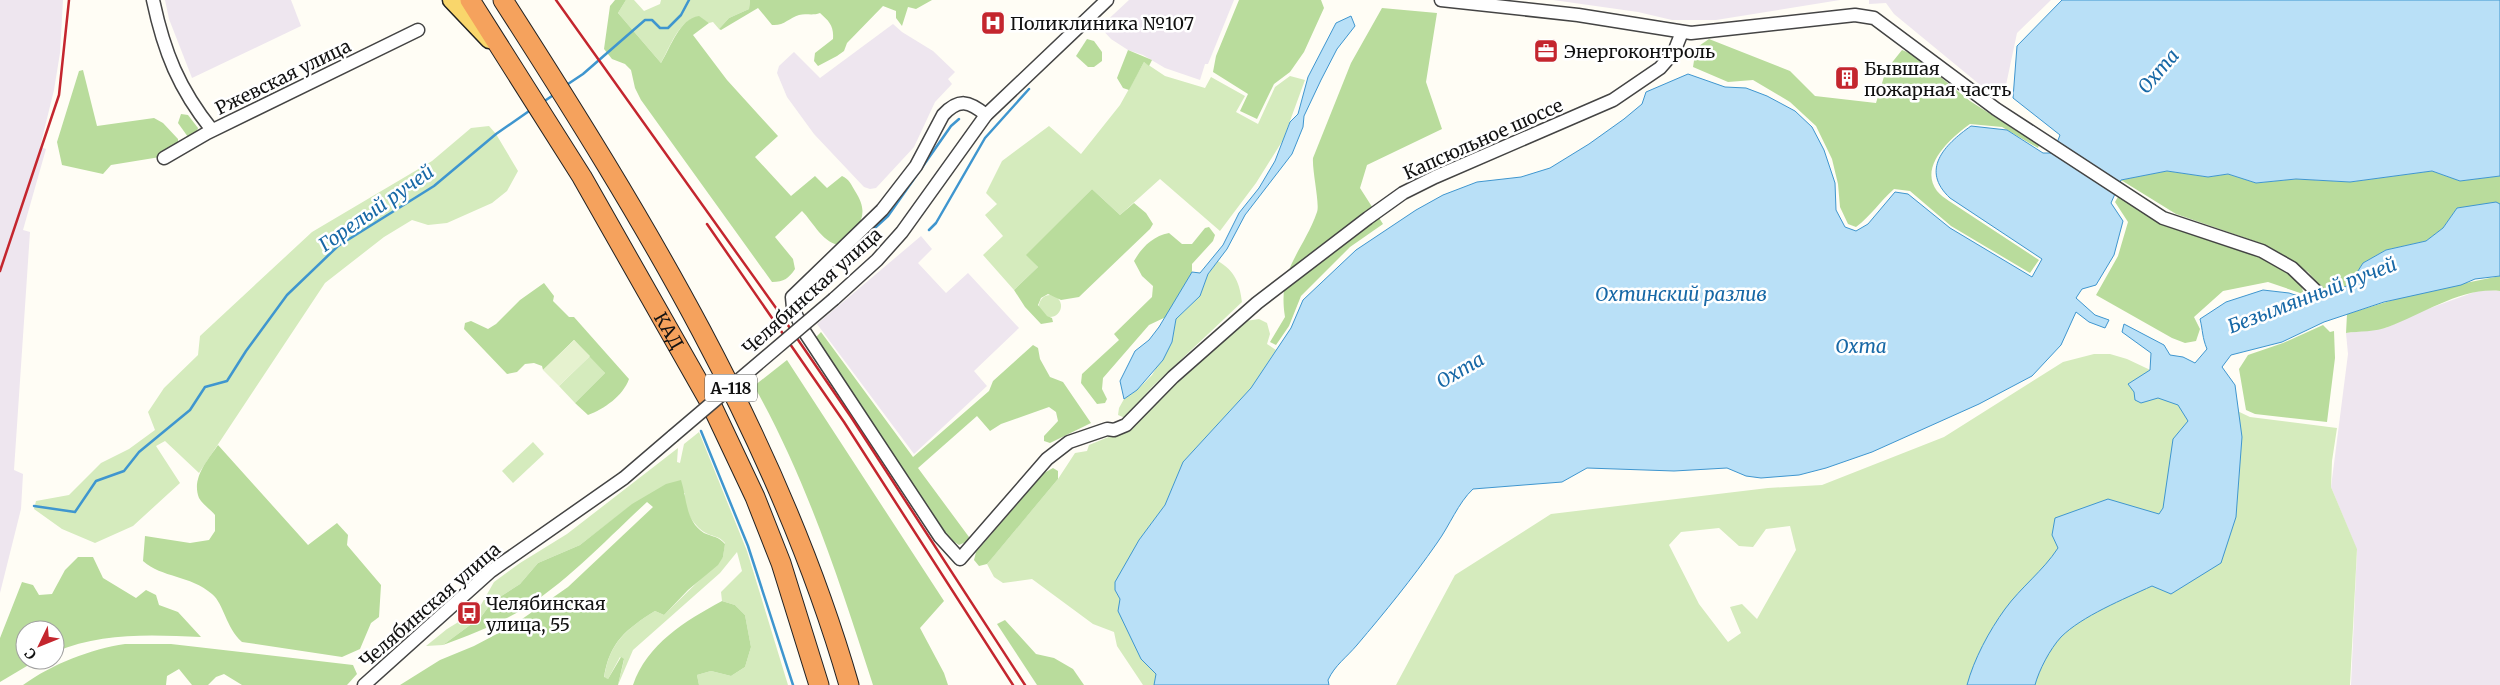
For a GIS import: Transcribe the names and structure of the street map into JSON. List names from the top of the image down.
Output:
{
  "streets": {
    "highway": ["КАД", "А-118"],
    "street": ["Ржевская улица", "Капсюльное шоссе", "Челябинская улица"]
  },
  "crossings": [
    ["Капсюльное шоссе", "Челябинская улица"]
  ],
  "water": [
    "Охта",
    "Горелый ручей",
    "Охтинский разлив",
    "Безымянный ручей"
  ],
  "places": {
    "hospital": ["Поликлиника №107"],
    "office": ["Энергоконтроль"],
    "building": ["Бывшая пожарная часть"],
    "bus stop": ["Челябинская улица, 55"]
  },
  "north": "bottom left"
}
